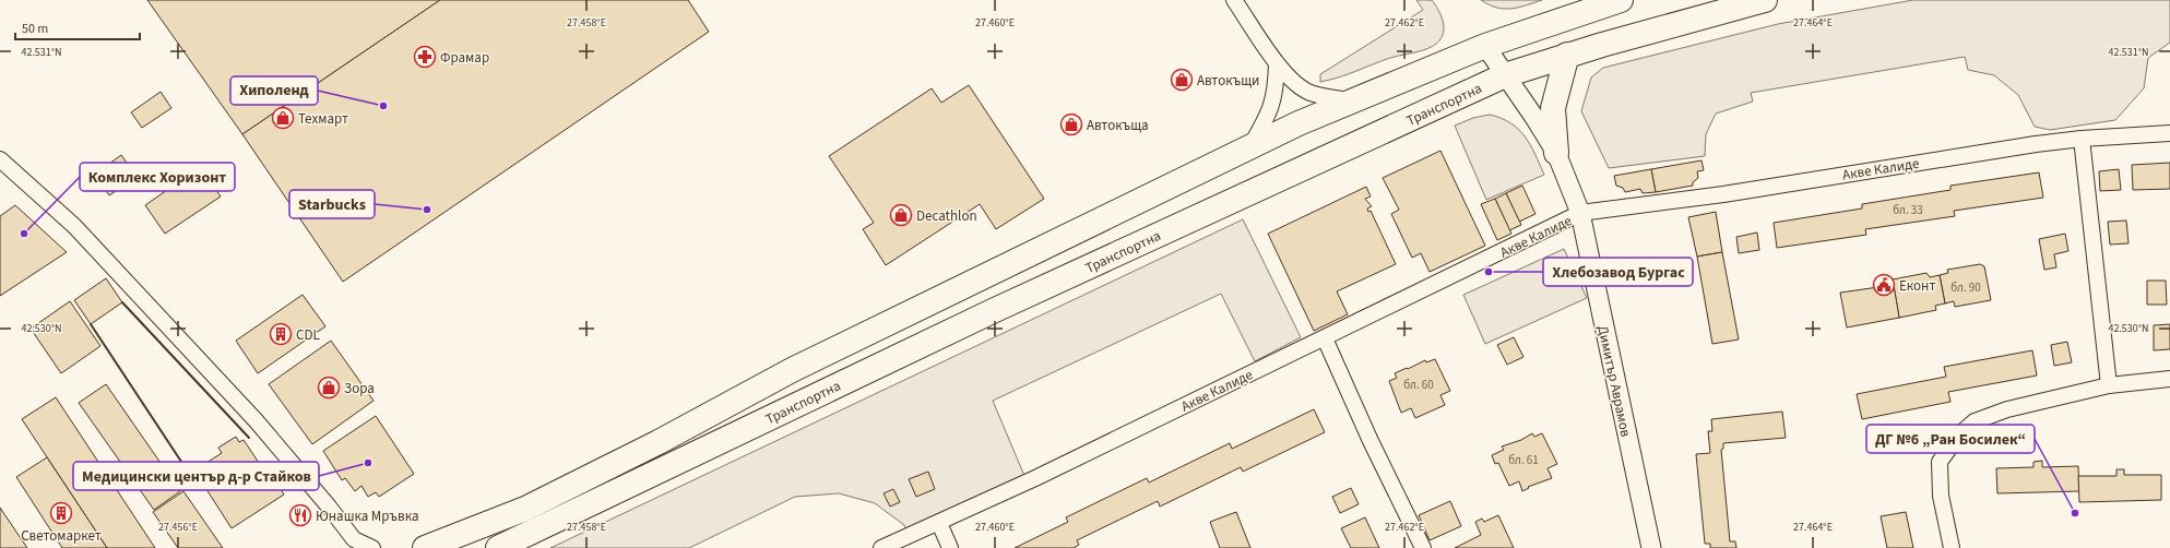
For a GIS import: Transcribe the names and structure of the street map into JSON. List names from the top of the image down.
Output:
{
  "streets": {
    "main road": ["Транспортна"],
    "street": ["Акве Калиде", "Димитър Аврамов"]
  },
  "crossings": [
    ["Транспортна", "Димитър Аврамов"],
    ["Акве Калиде", "Димитър Аврамов"]
  ],
  "places": {
    "pharmacy": ["Фрамар"],
    "shop": [
      "Автокъщи",
      "Техмарт",
      "Автокъща",
      "Decathlon",
      "Зора"
    ],
    "other": [
      "Хиполенд",
      "Starbucks",
      "Комплекс Хоризонт",
      "Хлебозавод Бургас",
      "Медицински център д-р Стайков",
      "ДГ №6 „Ран Босилек“"
    ],
    "public building": ["Еконт"],
    "building": ["CDL", "Светомаркет"],
    "restaurant": ["Юнашка Мръвка"]
  },
  "house_numbers": [
    "бл. 33",
    "бл. 90",
    "бл. 60",
    "бл. 61"
  ],
  "scale_bar": "50 m",
  "coordinates": [
    "27.458°E",
    "27.460°E",
    "27.462°E",
    "27.464°E",
    "42.531°N",
    "42.530°N",
    "27.456°E"
  ]
}
